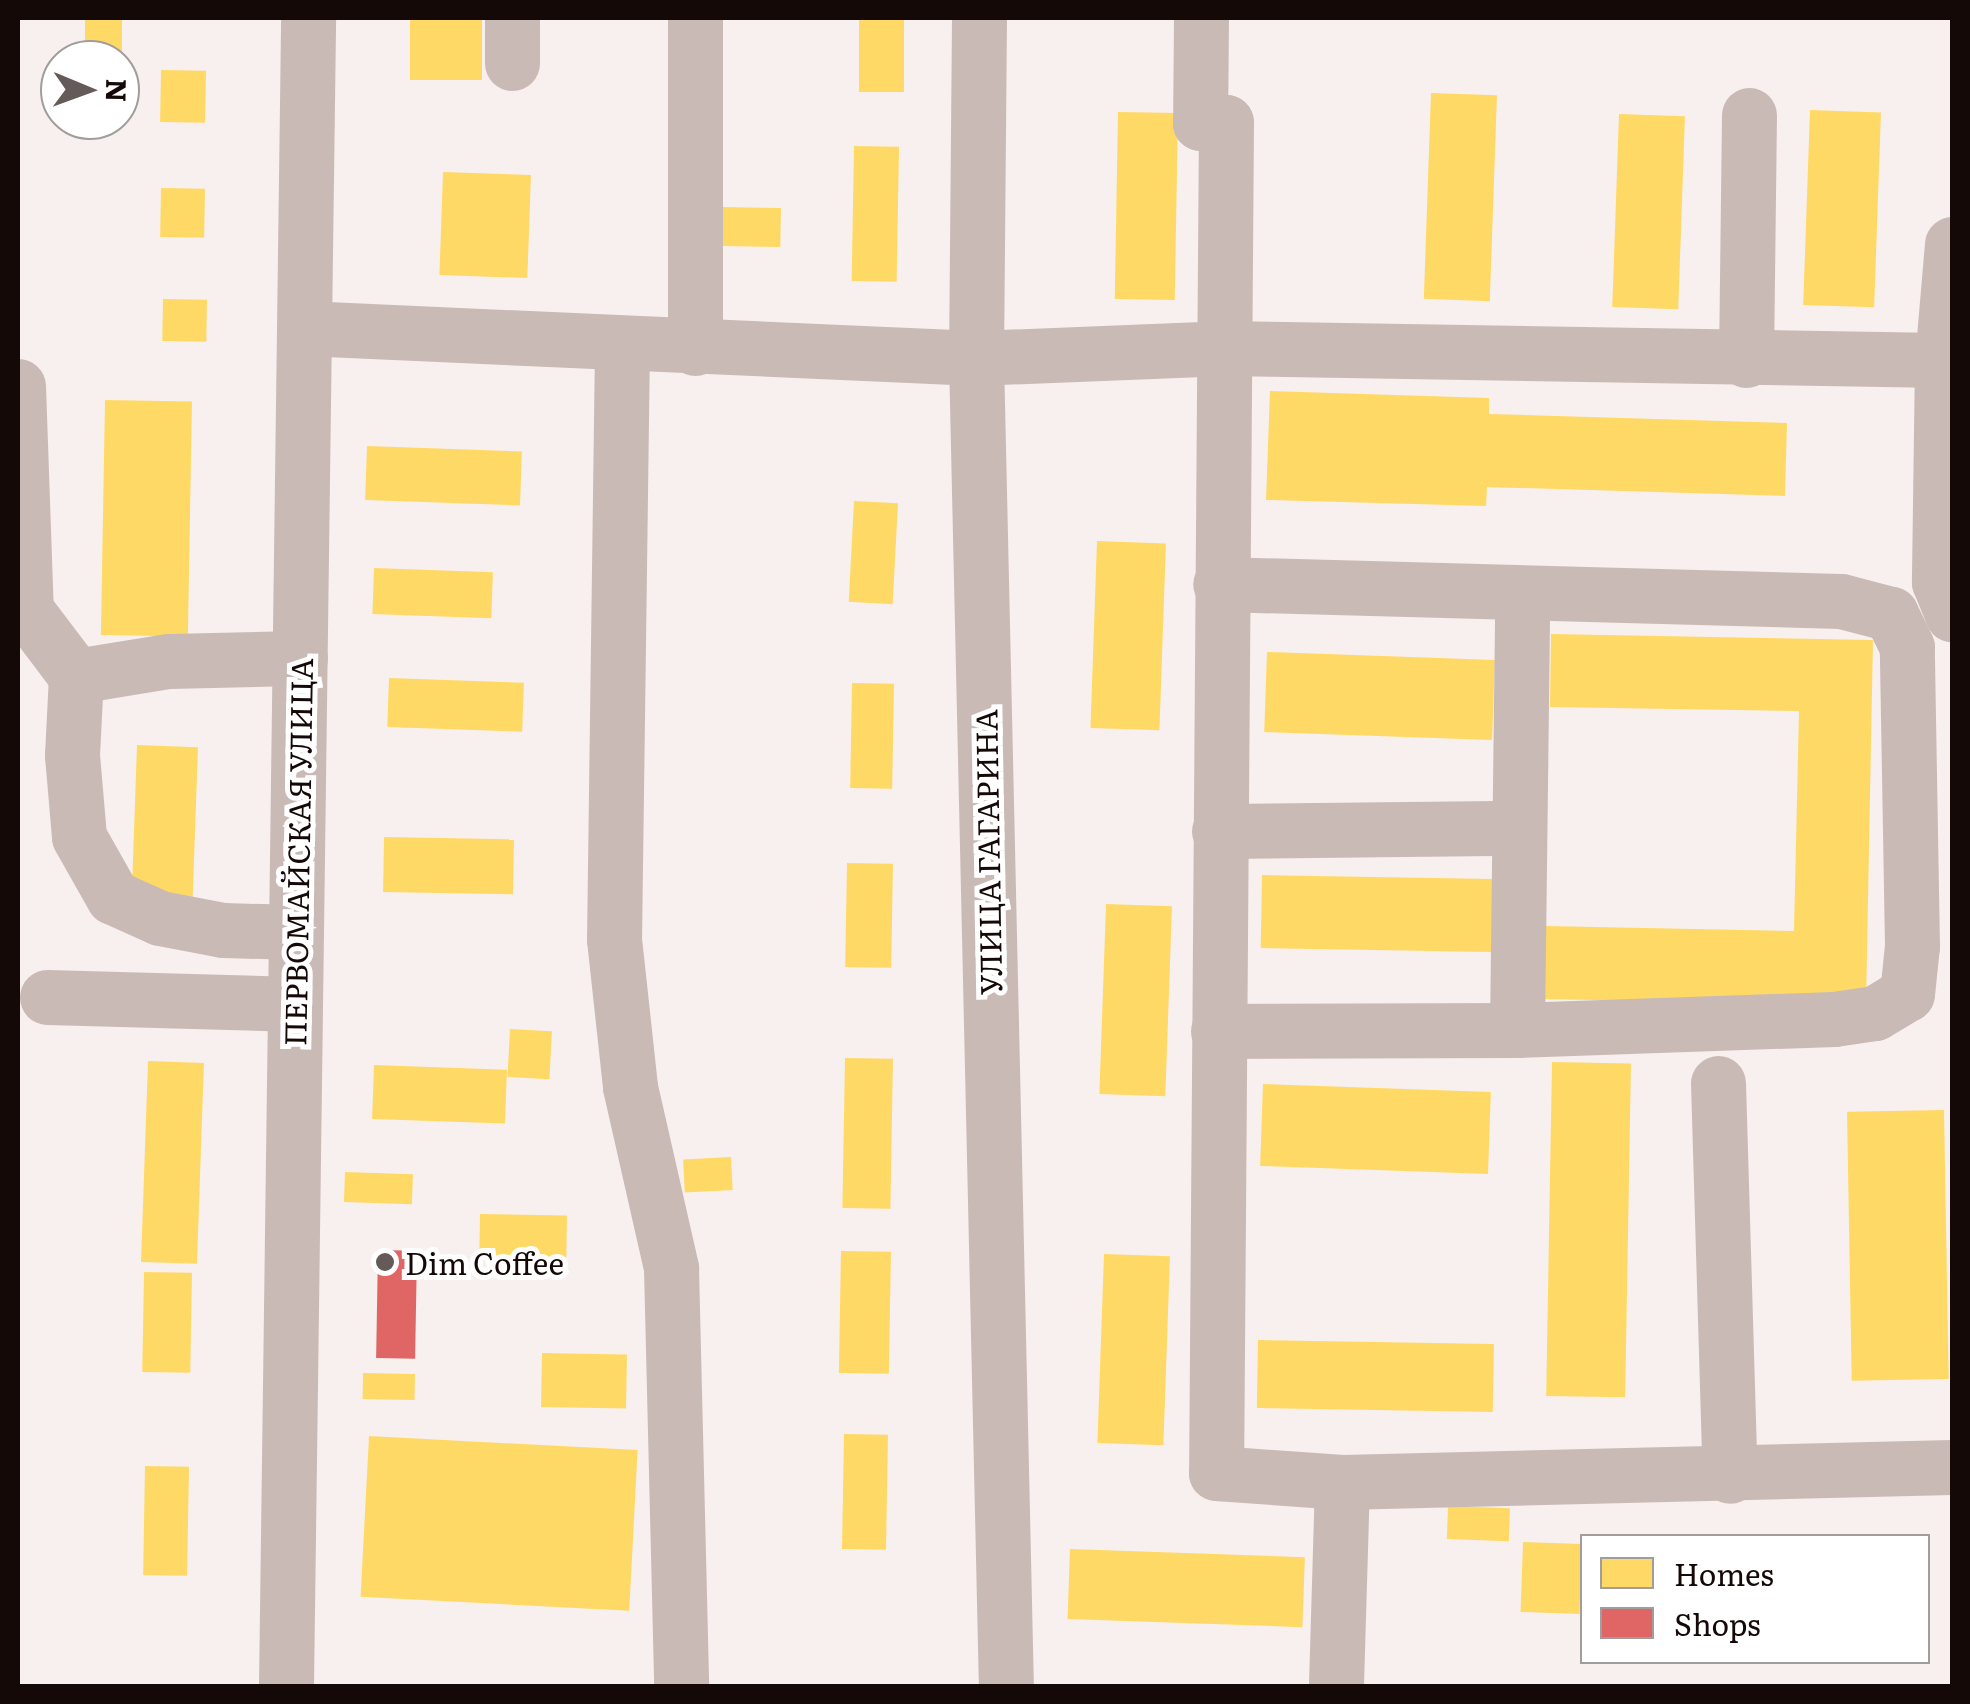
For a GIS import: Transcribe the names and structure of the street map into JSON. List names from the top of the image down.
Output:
{
  "streets": {
    "street": ["ПЕРВОМАЙСКАЯ УЛИЦА", "УЛИЦА ГАГАРИНА"]
  },
  "places": ["Dim Coffee"],
  "legend": ["Homes", "Shops"],
  "north": "right"
}
